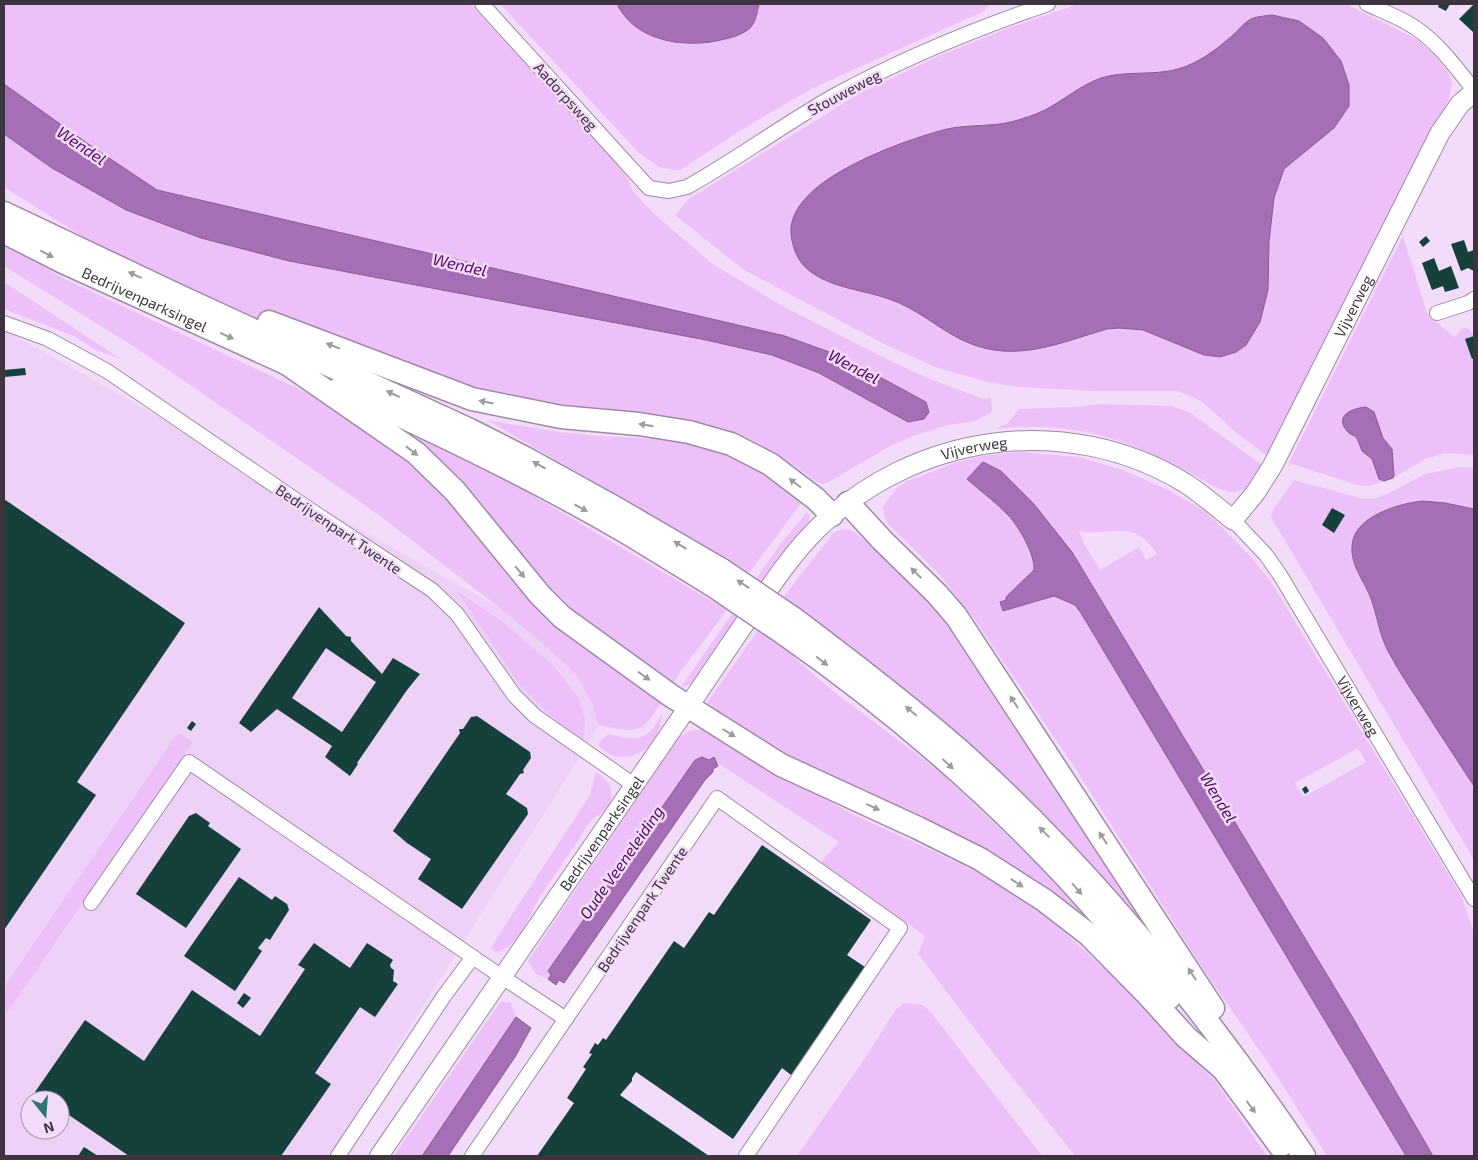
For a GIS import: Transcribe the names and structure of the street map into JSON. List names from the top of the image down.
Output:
{
  "streets": {
    "highway": ["Bedrijvenparksingel"],
    "main road": ["Vijverweg"],
    "street": ["Stouweweg", "Aadorpsweg", "Bedrijvenpark Twente"]
  },
  "crossings": [
    ["Stouweweg", "Aadorpsweg"],
    ["Bedrijvenparksingel", "Vijverweg"],
    ["Bedrijvenparksingel", "Bedrijvenpark Twente"]
  ],
  "water": ["Wendel", "Oude Veeneleiding"],
  "north": "bottom"
}
